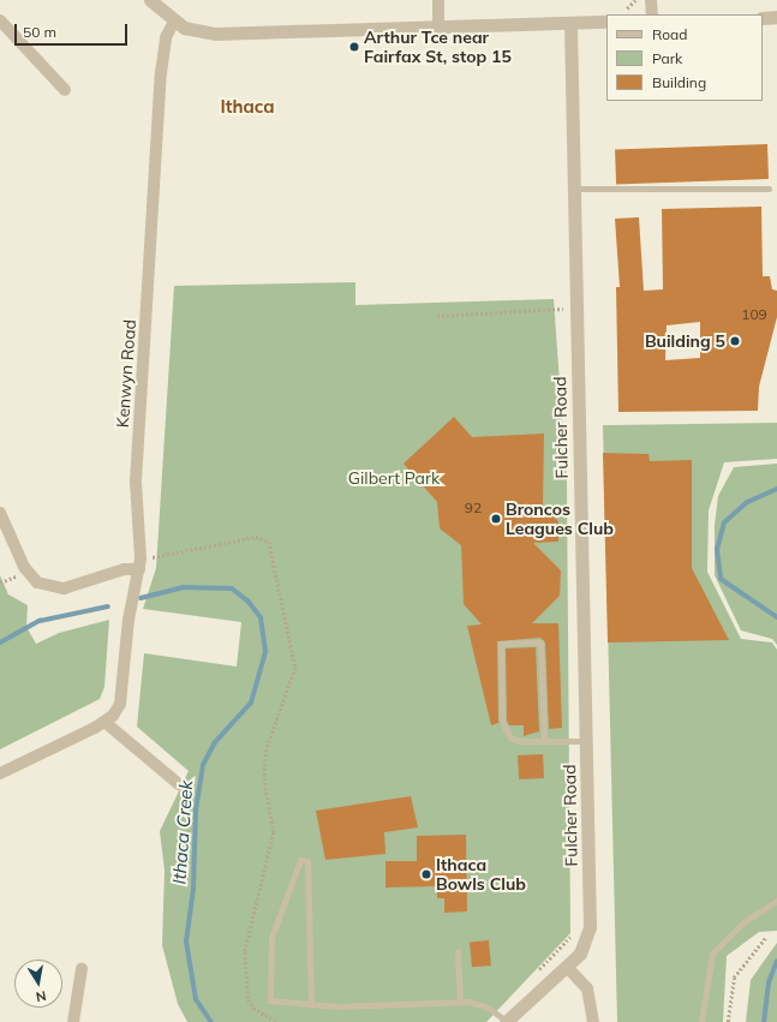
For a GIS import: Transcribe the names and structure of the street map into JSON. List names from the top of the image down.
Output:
{
  "streets": {
    "street": ["Kenwyn Road", "Fulcher Road"]
  },
  "districts": ["Ithaca"],
  "water": ["Ithaca Creek"],
  "parks": ["Gilbert Park"],
  "places": [
    "Arthur Tce near Fairfax St, stop 15",
    "Building 5",
    "Broncos Leagues Club",
    "Ithaca Bowls Club"
  ],
  "house_numbers": ["109", "92"],
  "legend": ["Road", "Park", "Building"],
  "scale_bar": "50 m",
  "north": "bottom"
}
